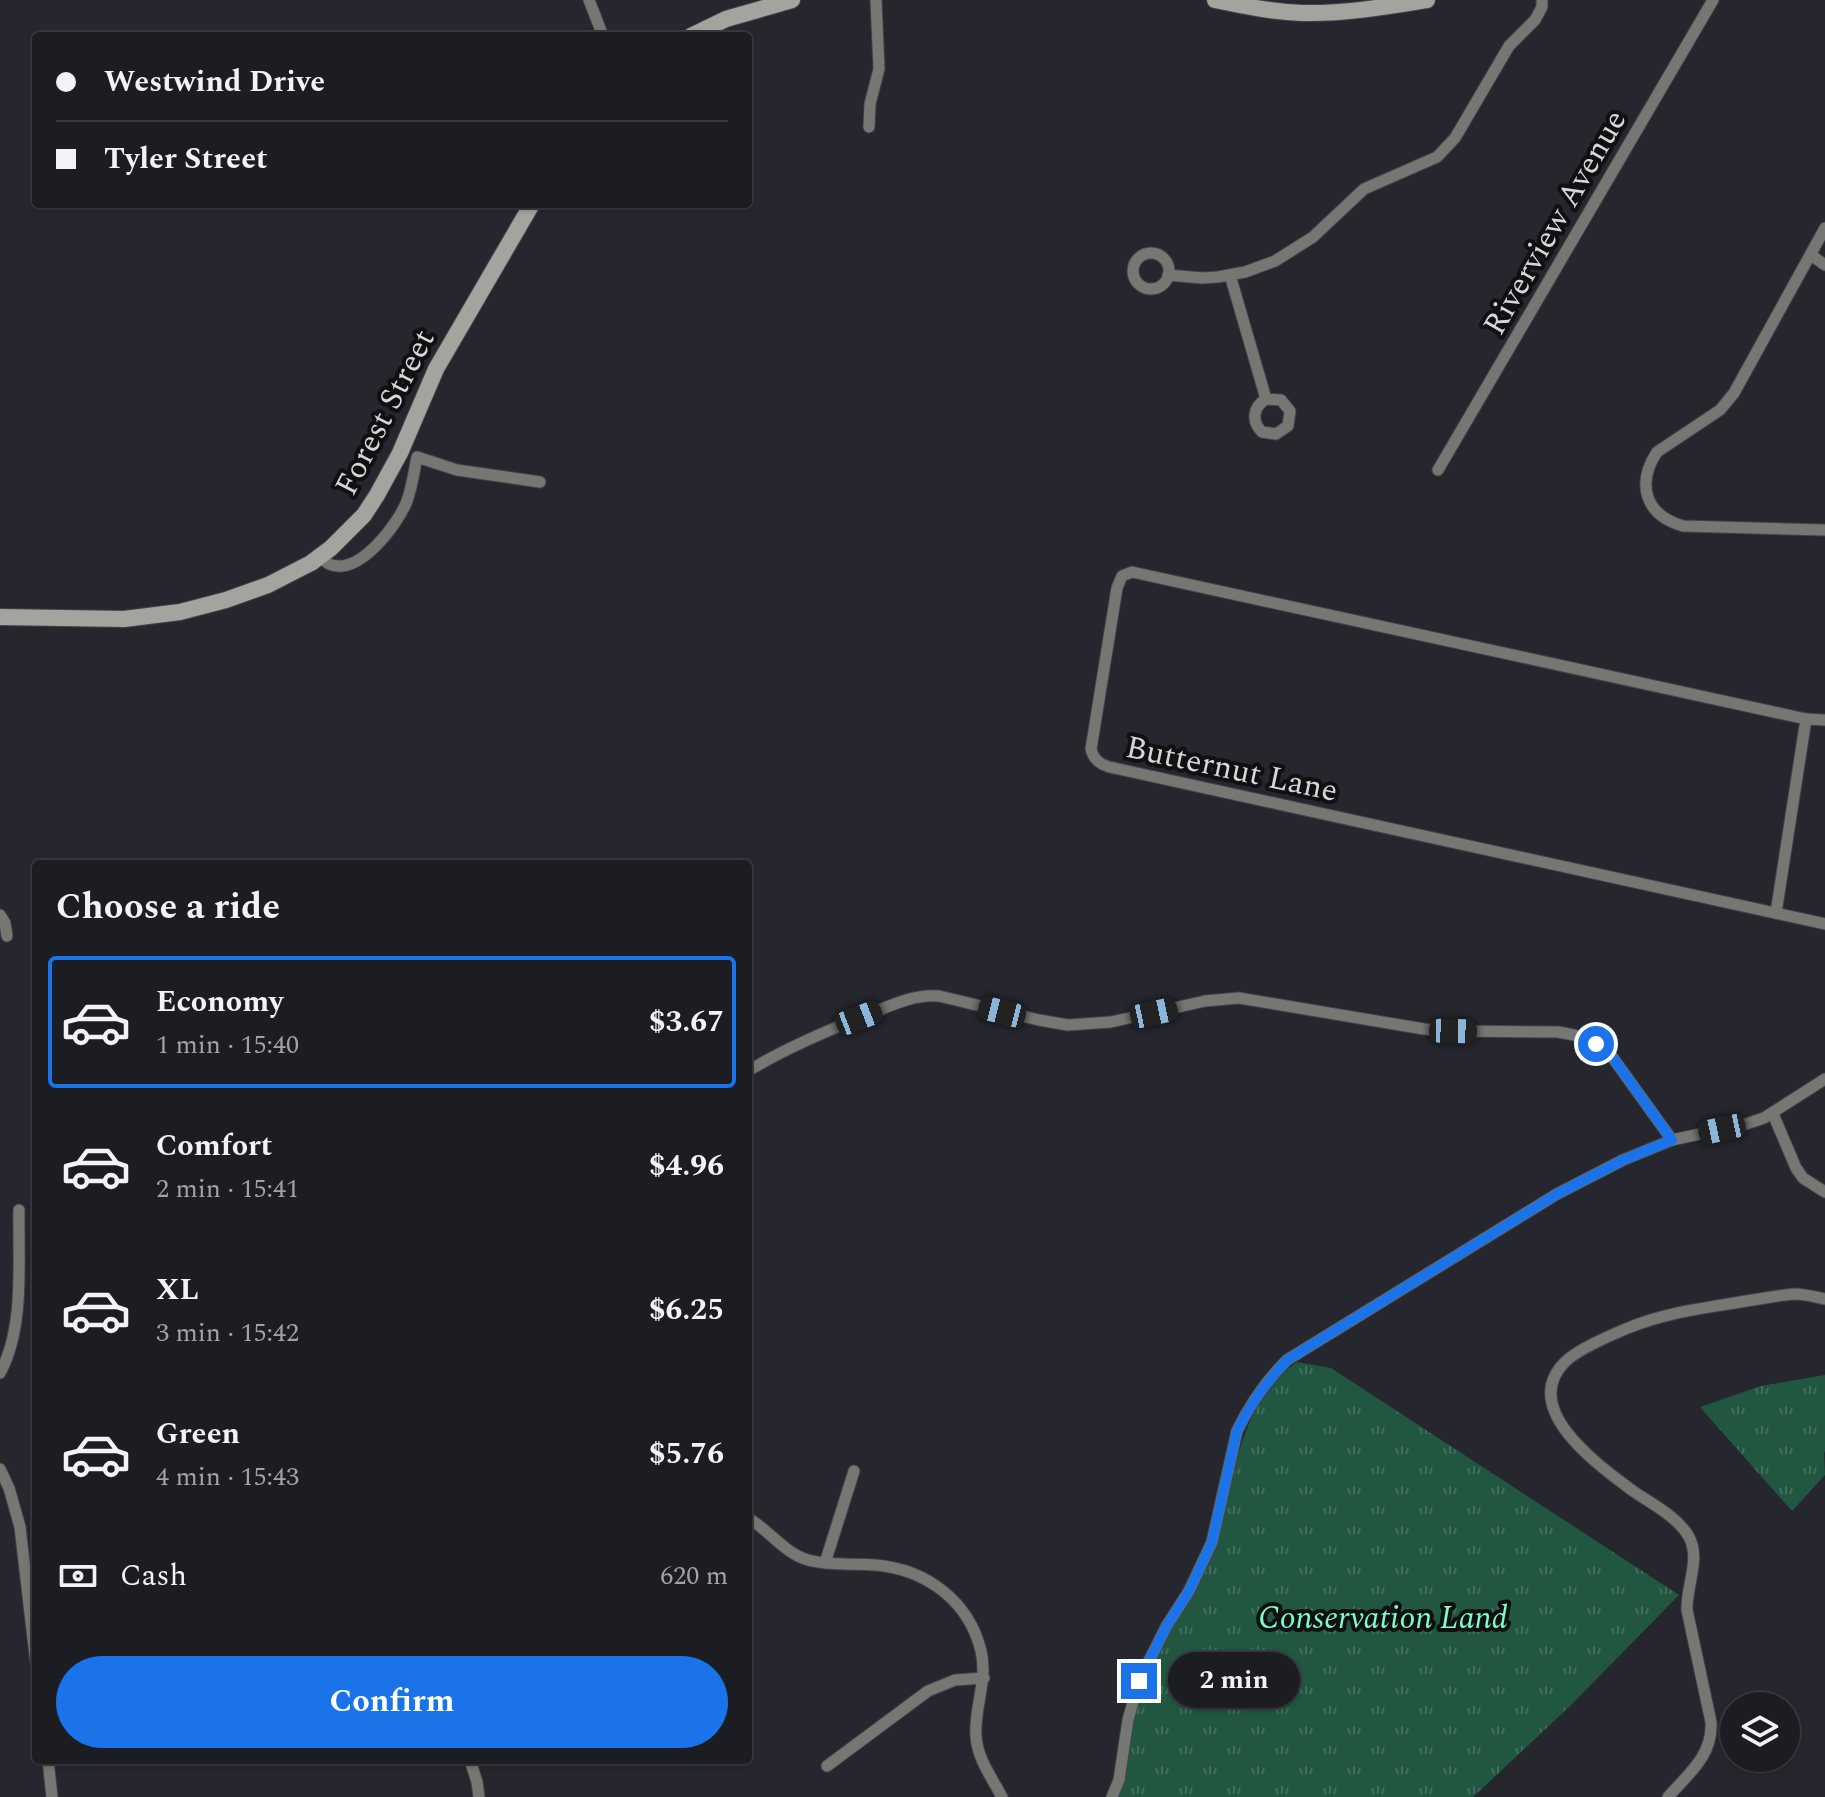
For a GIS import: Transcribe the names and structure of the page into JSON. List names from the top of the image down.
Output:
{
  "streets": {
    "street": ["Riverview Avenue", "Forest Street", "Butternut Lane"]
  },
  "parks": ["Conservation Land"],
  "page": {
    "banner": ["Westwind Drive", "Tyler Street"],
    "heading": "Choose a ride",
    "list": [
      {
        "name": "Economy",
        "note": "1 min · 15:40",
        "value": "$3.67"
      },
      {
        "name": "Comfort",
        "note": "2 min · 15:41",
        "value": "$4.96"
      },
      {
        "name": "XL",
        "note": "3 min · 15:42",
        "value": "$6.25"
      },
      {
        "name": "Green",
        "note": "4 min · 15:43",
        "value": "$5.76"
      }
    ],
    "pay": ["Cash", "620 m"],
    "buttons": "Confirm",
    "bubble": "2 min"
  }
}
